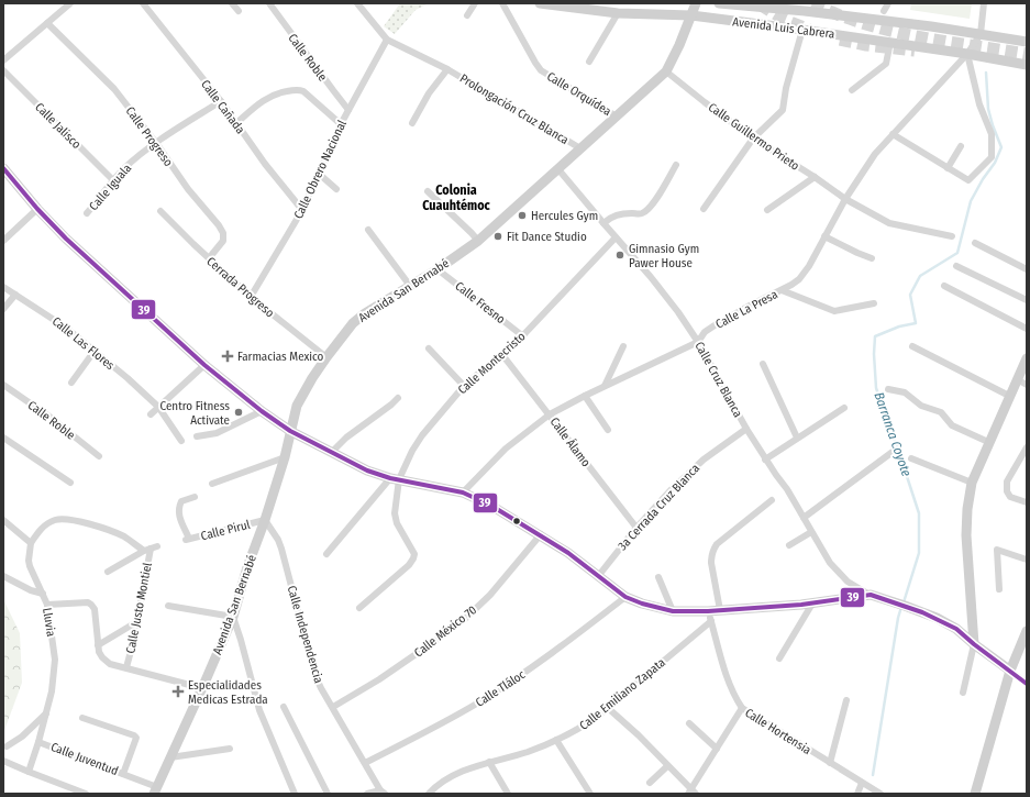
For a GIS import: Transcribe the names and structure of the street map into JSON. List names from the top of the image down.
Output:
{
  "streets": {
    "main road": ["Avenida Luis Cabrera", "Avenida San Bernabé"],
    "street": [
      "Calle Roble",
      "Calle Orquídea",
      "Calle Cañada",
      "Prolongación Cruz Blanca",
      "Calle Jalisco",
      "Calle Progreso",
      "Calle Guillermo Prieto",
      "Calle Obrero Nacional",
      "Calle Iguala",
      "Cerrada Progreso",
      "Calle Fresno",
      "Calle La Presa",
      "Calle Las Flores",
      "Calle Montecristo",
      "Calle Cruz Blanca",
      "Calle Álamo",
      "3a Cerrada Cruz Blanca",
      "Calle Pirul",
      "Calle Justo Montiel",
      "Lluvia",
      "Calle México 70",
      "Calle Independencia",
      "Calle Tláloc",
      "Calle Emiliano Zapata",
      "Calle Hortensia",
      "Calle Juventud"
    ]
  },
  "crossings": [
    ["Avenida Luis Cabrera", "Avenida San Bernabé"],
    ["Avenida Luis Cabrera", "Calle La Presa"],
    ["Calle Roble", "Calle Obrero Nacional"],
    ["Calle Orquídea", "Avenida San Bernabé"],
    ["Calle Cañada", "Calle Obrero Nacional"],
    ["Calle Cañada", "Calle Iguala"],
    ["Prolongación Cruz Blanca", "Calle Obrero Nacional"],
    ["Prolongación Cruz Blanca", "Avenida San Bernabé"],
    ["Calle Jalisco", "Calle Iguala"],
    ["Calle Progreso", "Calle Iguala"],
    ["Calle Progreso", "Cerrada Progreso"],
    ["Calle Guillermo Prieto", "Avenida San Bernabé"],
    ["Calle Guillermo Prieto", "Calle La Presa"],
    ["Calle Obrero Nacional", "Cerrada Progreso"],
    ["Cerrada Progreso", "Avenida San Bernabé"],
    ["Avenida San Bernabé", "Calle Fresno"],
    ["Avenida San Bernabé", "Calle Cruz Blanca"],
    ["Avenida San Bernabé", "Calle Pirul"],
    ["Avenida San Bernabé", "Calle Independencia"],
    ["Avenida San Bernabé", "Calle Juventud"],
    ["Calle Fresno", "Calle Montecristo"],
    ["Calle La Presa", "Calle Cruz Blanca"],
    ["Calle La Presa", "Calle Álamo"],
    ["Calle Montecristo", "Calle Cruz Blanca"],
    ["Calle Montecristo", "Calle Álamo"],
    ["Calle Cruz Blanca", "3a Cerrada Cruz Blanca"],
    ["Calle Álamo", "3a Cerrada Cruz Blanca"],
    ["Calle Pirul", "Calle Independencia"],
    ["Lluvia", "Calle Juventud"],
    ["Calle México 70", "Calle Independencia"],
    ["Calle Independencia", "Calle Tláloc"],
    ["Calle Emiliano Zapata", "Calle Hortensia"]
  ],
  "districts": ["Colonia Cuauhtémoc"],
  "water": ["Barranca Coyote"],
  "places": {
    "other": [
      "Hercules Gym",
      "Fit Dance Studio",
      "Gimnasio Gym Pawer House",
      "Centro Fitness Activate"
    ],
    "health": ["Farmacias Mexico", "Especialidades Medicas Estrada"]
  },
  "lines": ["transit line 39"]
}
